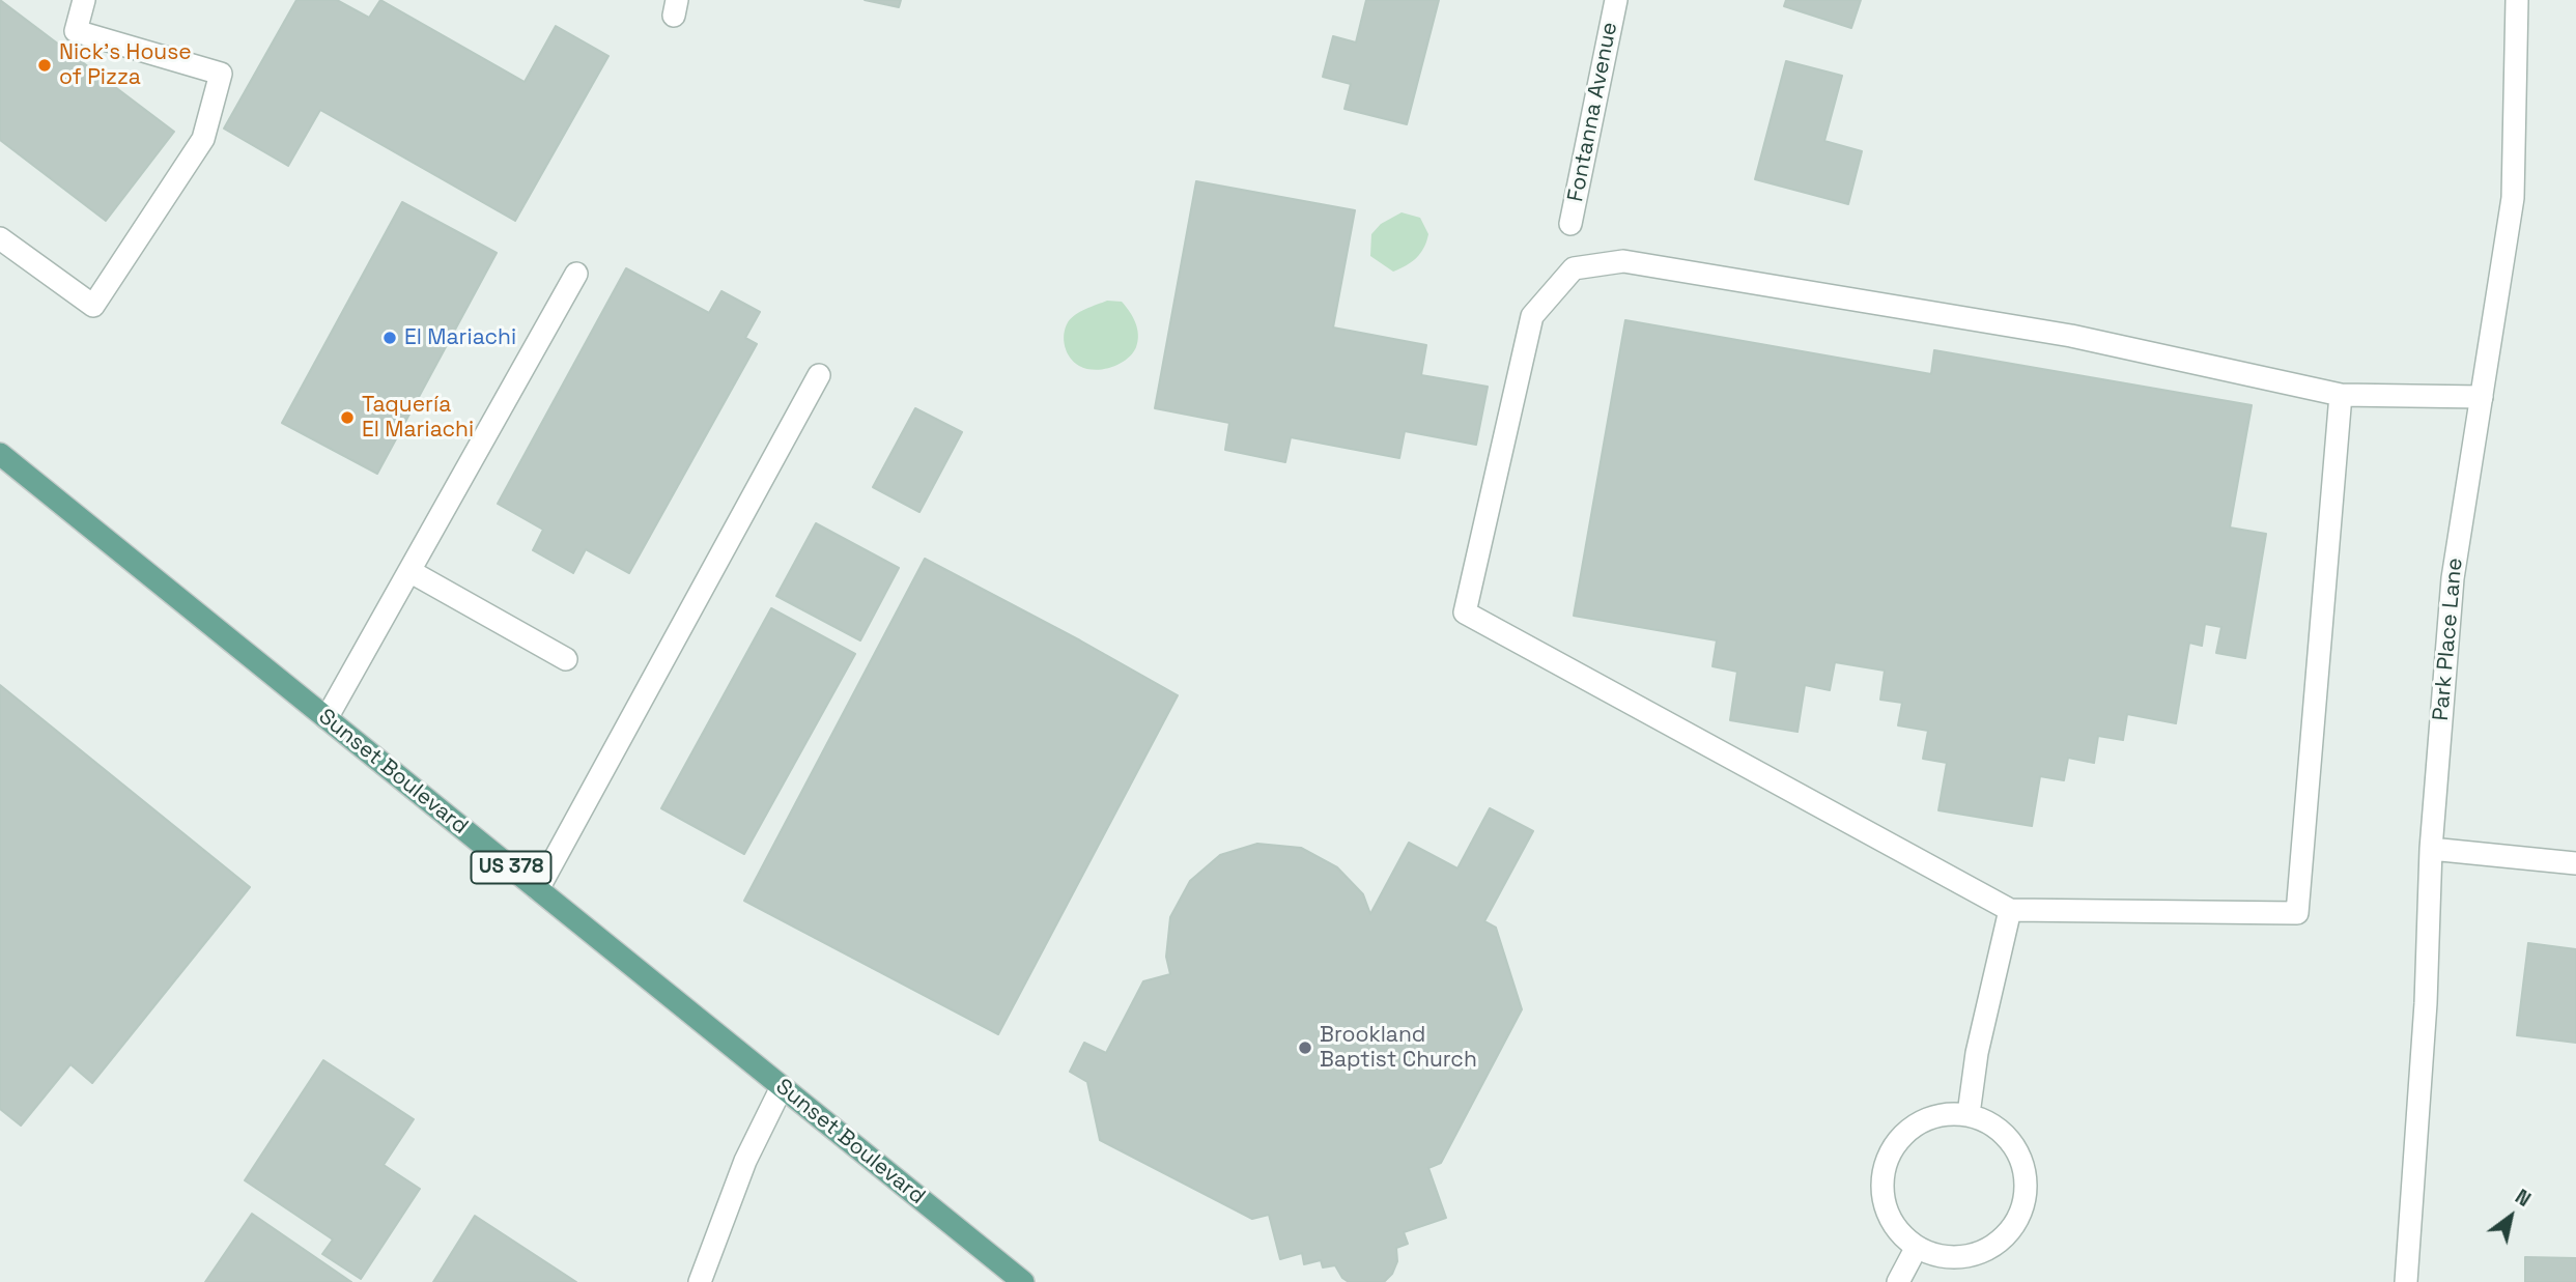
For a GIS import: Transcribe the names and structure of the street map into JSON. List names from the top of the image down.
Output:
{
  "streets": {
    "main road": ["Sunset Boulevard", "US 378"],
    "street": ["Fontanna Avenue", "Park Place Lane"]
  },
  "places": [
    "Nick's House of Pizza",
    "El Mariachi",
    "Taquería El Mariachi",
    "Brookland Baptist Church"
  ],
  "north": "top right"
}
